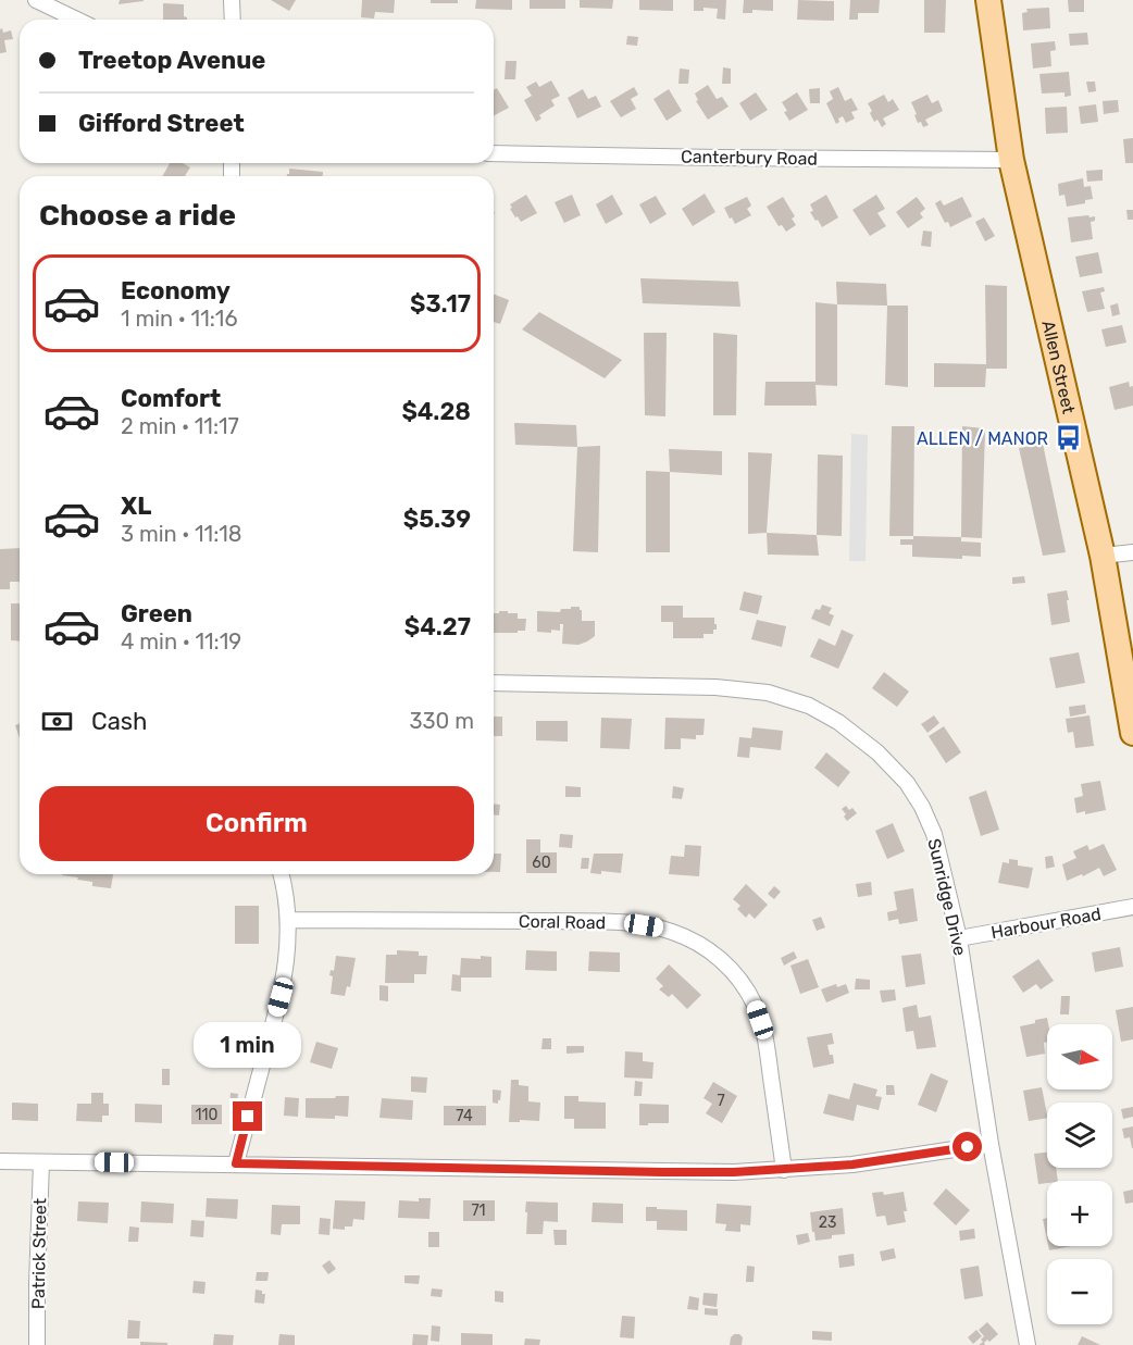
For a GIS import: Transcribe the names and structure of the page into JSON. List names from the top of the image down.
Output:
{
  "streets": {
    "main road": ["Allen Street"],
    "street": [
      "Canterbury Road",
      "Sunridge Drive",
      "Coral Road",
      "Harbour Road",
      "Patrick Street"
    ]
  },
  "crossings": [
    ["Canterbury Road", "Allen Street"],
    ["Sunridge Drive", "Harbour Road"]
  ],
  "places": {
    "bus stop": ["ALLEN / MANOR"]
  },
  "house_numbers": [
    "60",
    "7",
    "110",
    "74",
    "71",
    "23"
  ],
  "north": "right",
  "page": {
    "banner": ["Treetop Avenue", "Gifford Street"],
    "heading": "Choose a ride",
    "list": [
      {
        "name": "Economy",
        "note": "1 min · 11:16",
        "value": "$3.17"
      },
      {
        "name": "Comfort",
        "note": "2 min · 11:17",
        "value": "$4.28"
      },
      {
        "name": "XL",
        "note": "3 min · 11:18",
        "value": "$5.39"
      },
      {
        "name": "Green",
        "note": "4 min · 11:19",
        "value": "$4.27"
      }
    ],
    "pay": ["Cash", "330 m"],
    "buttons": "Confirm",
    "bubble": "1 min",
    "map_buttons": ["+", "−"]
  }
}
